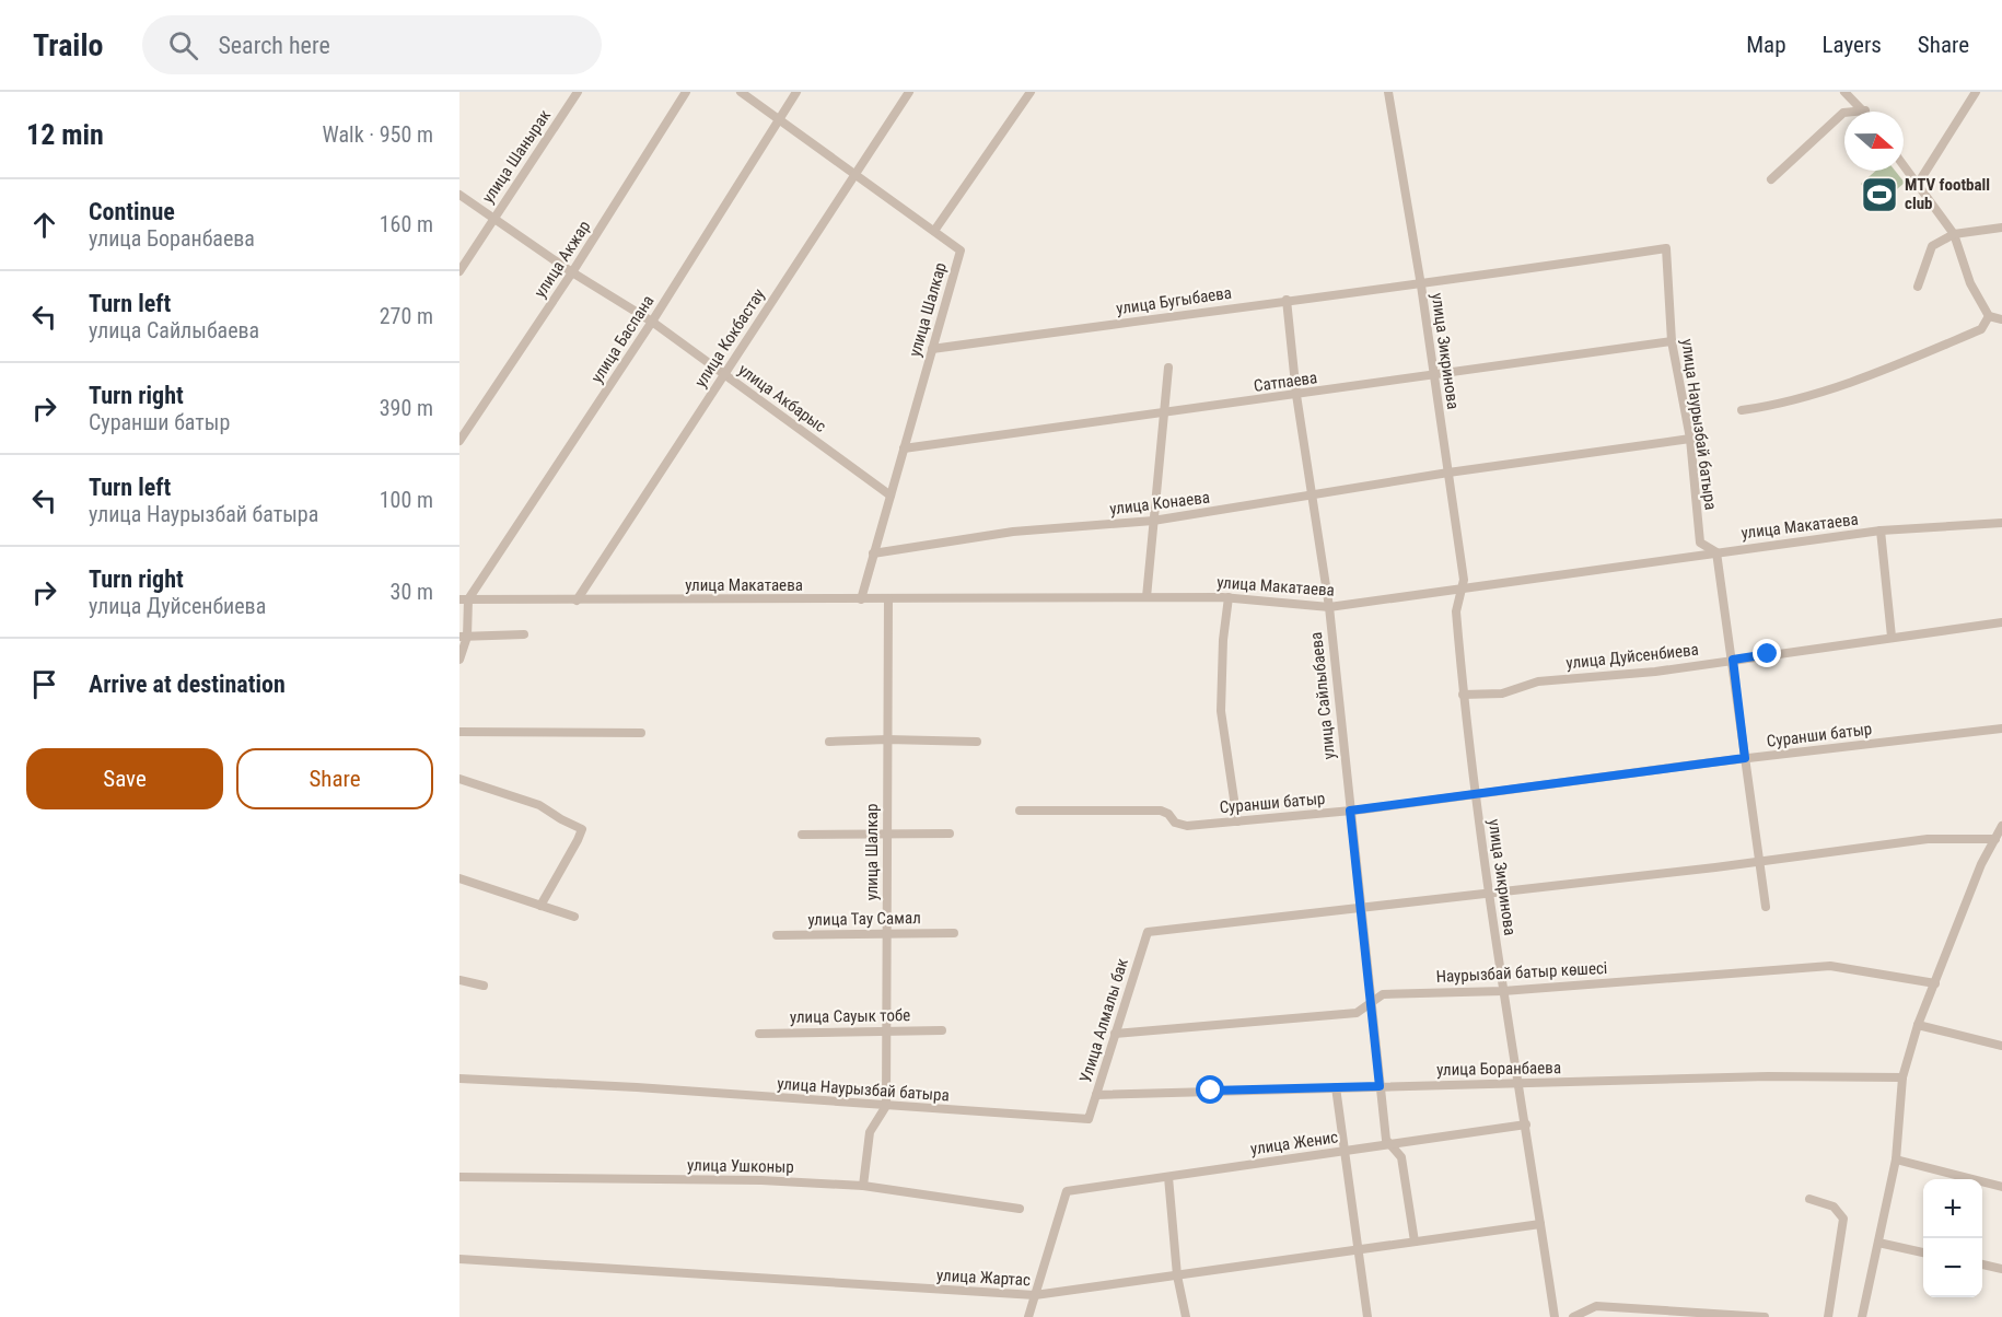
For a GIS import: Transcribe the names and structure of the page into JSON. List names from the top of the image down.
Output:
{
  "streets": {
    "street": [
      "улица Шанырак",
      "улица Акжар",
      "улица Бугыбаева",
      "улица Шалкар",
      "улица Кокбастау",
      "улица Баспана",
      "улица Зикринова",
      "Сатпаева",
      "улица Акбарыс",
      "улица Наурызбай батыра",
      "улица Конаева",
      "улица Макатаева",
      "улица Дуйсенбиева",
      "улица Сайлыбаева",
      "Суранши батыр",
      "улица Тау Самал",
      "Наурызбай батыр көшесі",
      "улица Сауык тобе",
      "Улица Алмалы бак",
      "улица Боранбаева",
      "улица Женис",
      "улица Ушконыр",
      "улица Жартас"
    ]
  },
  "crossings": [
    ["улица Шанырак", "улица Акбарыс"],
    ["улица Акжар", "улица Акбарыс"],
    ["улица Бугыбаева", "улица Шалкар"],
    ["улица Бугыбаева", "улица Зикринова"],
    ["улица Бугыбаева", "улица Наурызбай батыра"],
    ["улица Бугыбаева", "улица Сайлыбаева"],
    ["улица Шалкар", "улица Кокбастау"],
    ["улица Шалкар", "улица Баспана"],
    ["улица Шалкар", "Сатпаева"],
    ["улица Шалкар", "улица Акбарыс"],
    ["улица Шалкар", "улица Наурызбай батыра"],
    ["улица Шалкар", "улица Конаева"],
    ["улица Шалкар", "улица Макатаева"],
    ["улица Шалкар", "улица Тау Самал"],
    ["улица Шалкар", "улица Сауык тобе"],
    ["улица Кокбастау", "улица Акбарыс"],
    ["улица Кокбастау", "улица Макатаева"],
    ["улица Баспана", "улица Акбарыс"],
    ["улица Баспана", "улица Макатаева"],
    ["улица Зикринова", "Сатпаева"],
    ["улица Зикринова", "улица Конаева"],
    ["улица Зикринова", "улица Макатаева"],
    ["улица Зикринова", "улица Дуйсенбиева"],
    ["улица Зикринова", "Суранши батыр"],
    ["улица Зикринова", "Наурызбай батыр көшесі"],
    ["улица Зикринова", "улица Боранбаева"],
    ["улица Зикринова", "улица Женис"],
    ["улица Зикринова", "улица Жартас"],
    ["Сатпаева", "улица Наурызбай батыра"],
    ["Сатпаева", "улица Сайлыбаева"],
    ["улица Наурызбай батыра", "улица Конаева"],
    ["улица Наурызбай батыра", "улица Макатаева"],
    ["улица Наурызбай батыра", "улица Дуйсенбиева"],
    ["улица Наурызбай батыра", "Суранши батыр"],
    ["улица Наурызбай батыра", "Улица Алмалы бак"],
    ["улица Конаева", "улица Сайлыбаева"],
    ["улица Макатаева", "улица Сайлыбаева"],
    ["улица Сайлыбаева", "Суранши батыр"],
    ["улица Сайлыбаева", "Наурызбай батыр көшесі"],
    ["улица Сайлыбаева", "Улица Алмалы бак"],
    ["улица Сайлыбаева", "улица Боранбаева"],
    ["улица Сайлыбаева", "улица Женис"],
    ["улица Сайлыбаева", "улица Жартас"],
    ["Наурызбай батыр көшесі", "Улица Алмалы бак"],
    ["Улица Алмалы бак", "улица Боранбаева"],
    ["улица Женис", "улица Жартас"]
  ],
  "places": {
    "sports": ["MTV football club"]
  },
  "north": "right",
  "page": {
    "header": "Trailo",
    "search": "Search here",
    "nav": ["Map", "Layers", "Share"],
    "heading": ["12 min", "Walk · 950 m"],
    "list": [
      ["Continue", "улица Боранбаева", "160 m"],
      ["Turn left", "улица Сайлыбаева", "270 m"],
      ["Turn right", "Суранши батыр", "390 m"],
      ["Turn left", "улица Наурызбай батыра", "100 m"],
      ["Turn right", "улица Дуйсенбиева", "30 m"],
      "Arrive at destination"
    ],
    "buttons": ["Save", "Share"],
    "map_buttons": ["+", "−"]
  }
}
